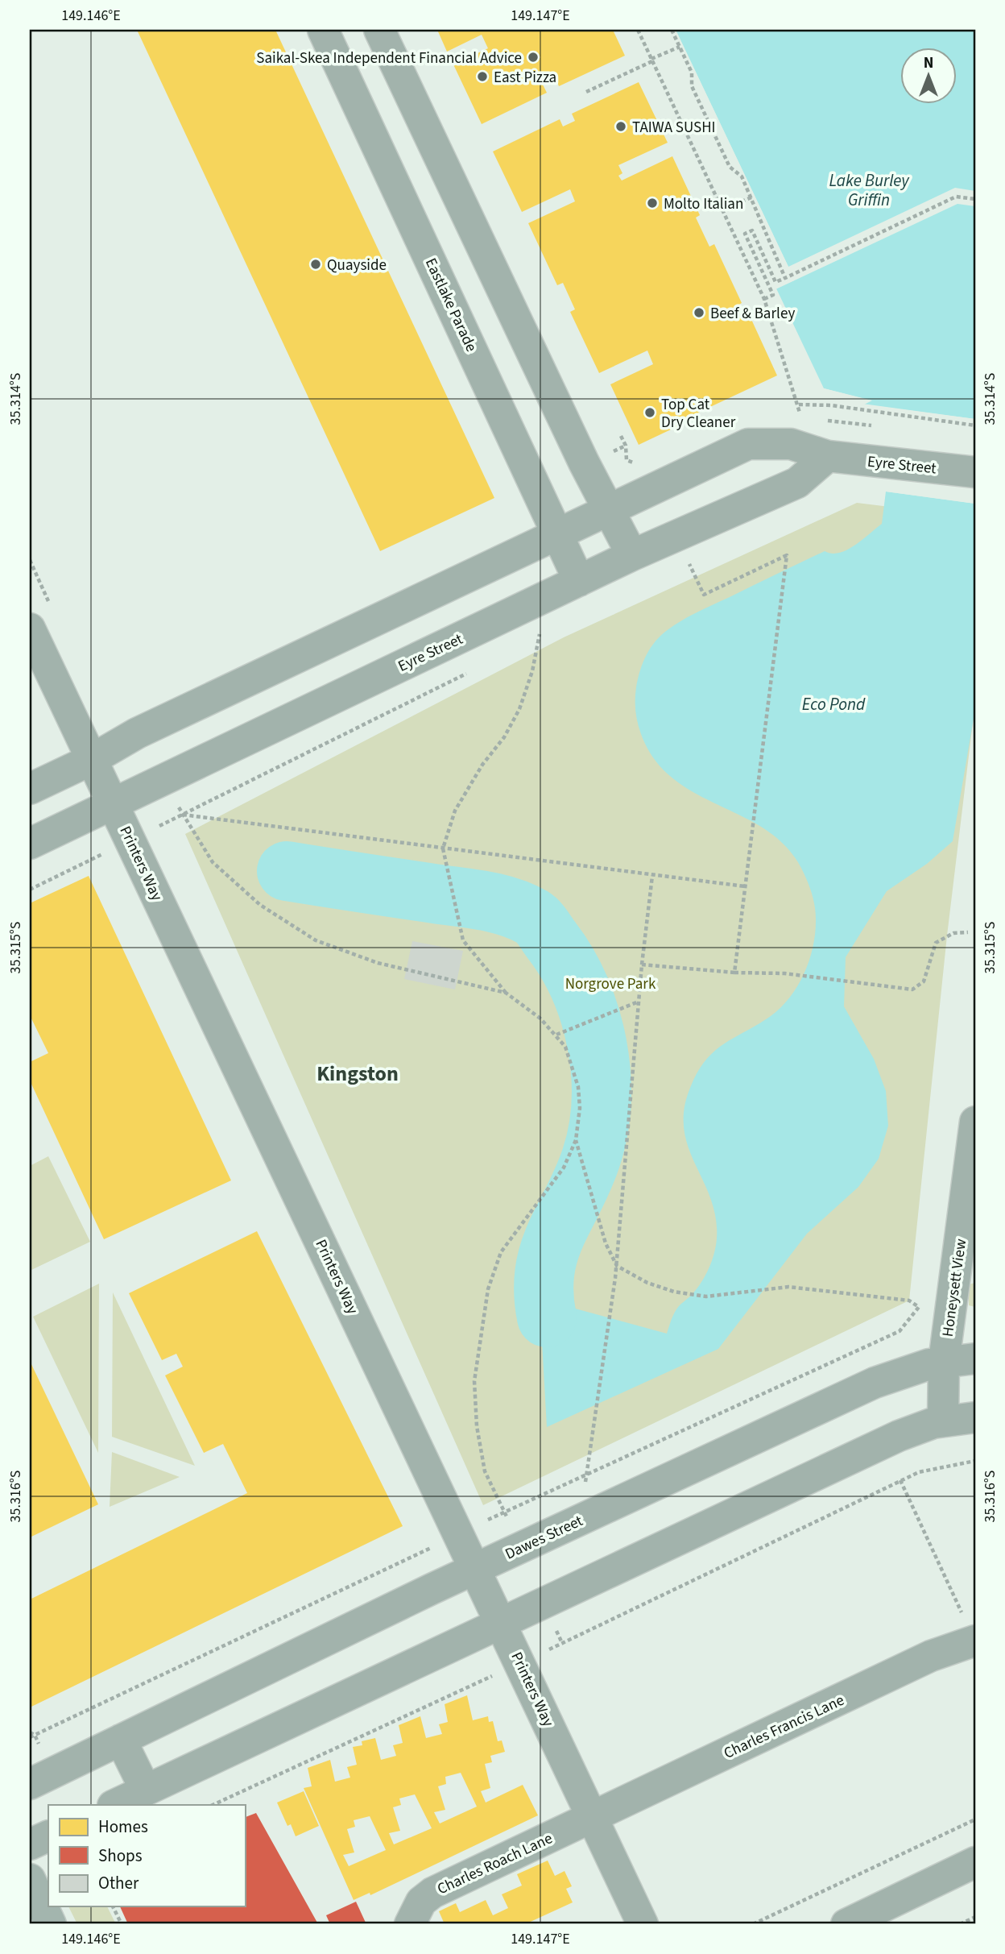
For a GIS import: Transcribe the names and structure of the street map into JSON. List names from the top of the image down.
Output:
{
  "streets": {
    "street": [
      "Eastlake Parade",
      "Eyre Street",
      "Printers Way",
      "Honeysett View",
      "Dawes Street",
      "Charles Francis Lane",
      "Charles Roach Lane"
    ]
  },
  "crossings": [
    ["Eastlake Parade", "Eyre Street"],
    ["Eyre Street", "Printers Way"],
    ["Printers Way", "Dawes Street"],
    ["Printers Way", "Charles Francis Lane"],
    ["Printers Way", "Charles Roach Lane"],
    ["Honeysett View", "Dawes Street"],
    ["Charles Francis Lane", "Charles Roach Lane"]
  ],
  "districts": ["Kingston"],
  "water": ["Lake Burley Griffin", "Eco Pond"],
  "parks": ["Norgrove Park"],
  "places": [
    "Saikal-Skea Independent Financial Advice",
    "East Pizza",
    "TAIWA SUSHI",
    "Molto Italian",
    "Quayside",
    "Beef & Barley",
    "Top Cat Dry Cleaner"
  ],
  "legend": ["Homes", "Shops", "Other"],
  "north": "top",
  "coordinates": [
    "149.146°E",
    "149.147°E",
    "35.314°S",
    "35.315°S",
    "35.316°S"
  ]
}
